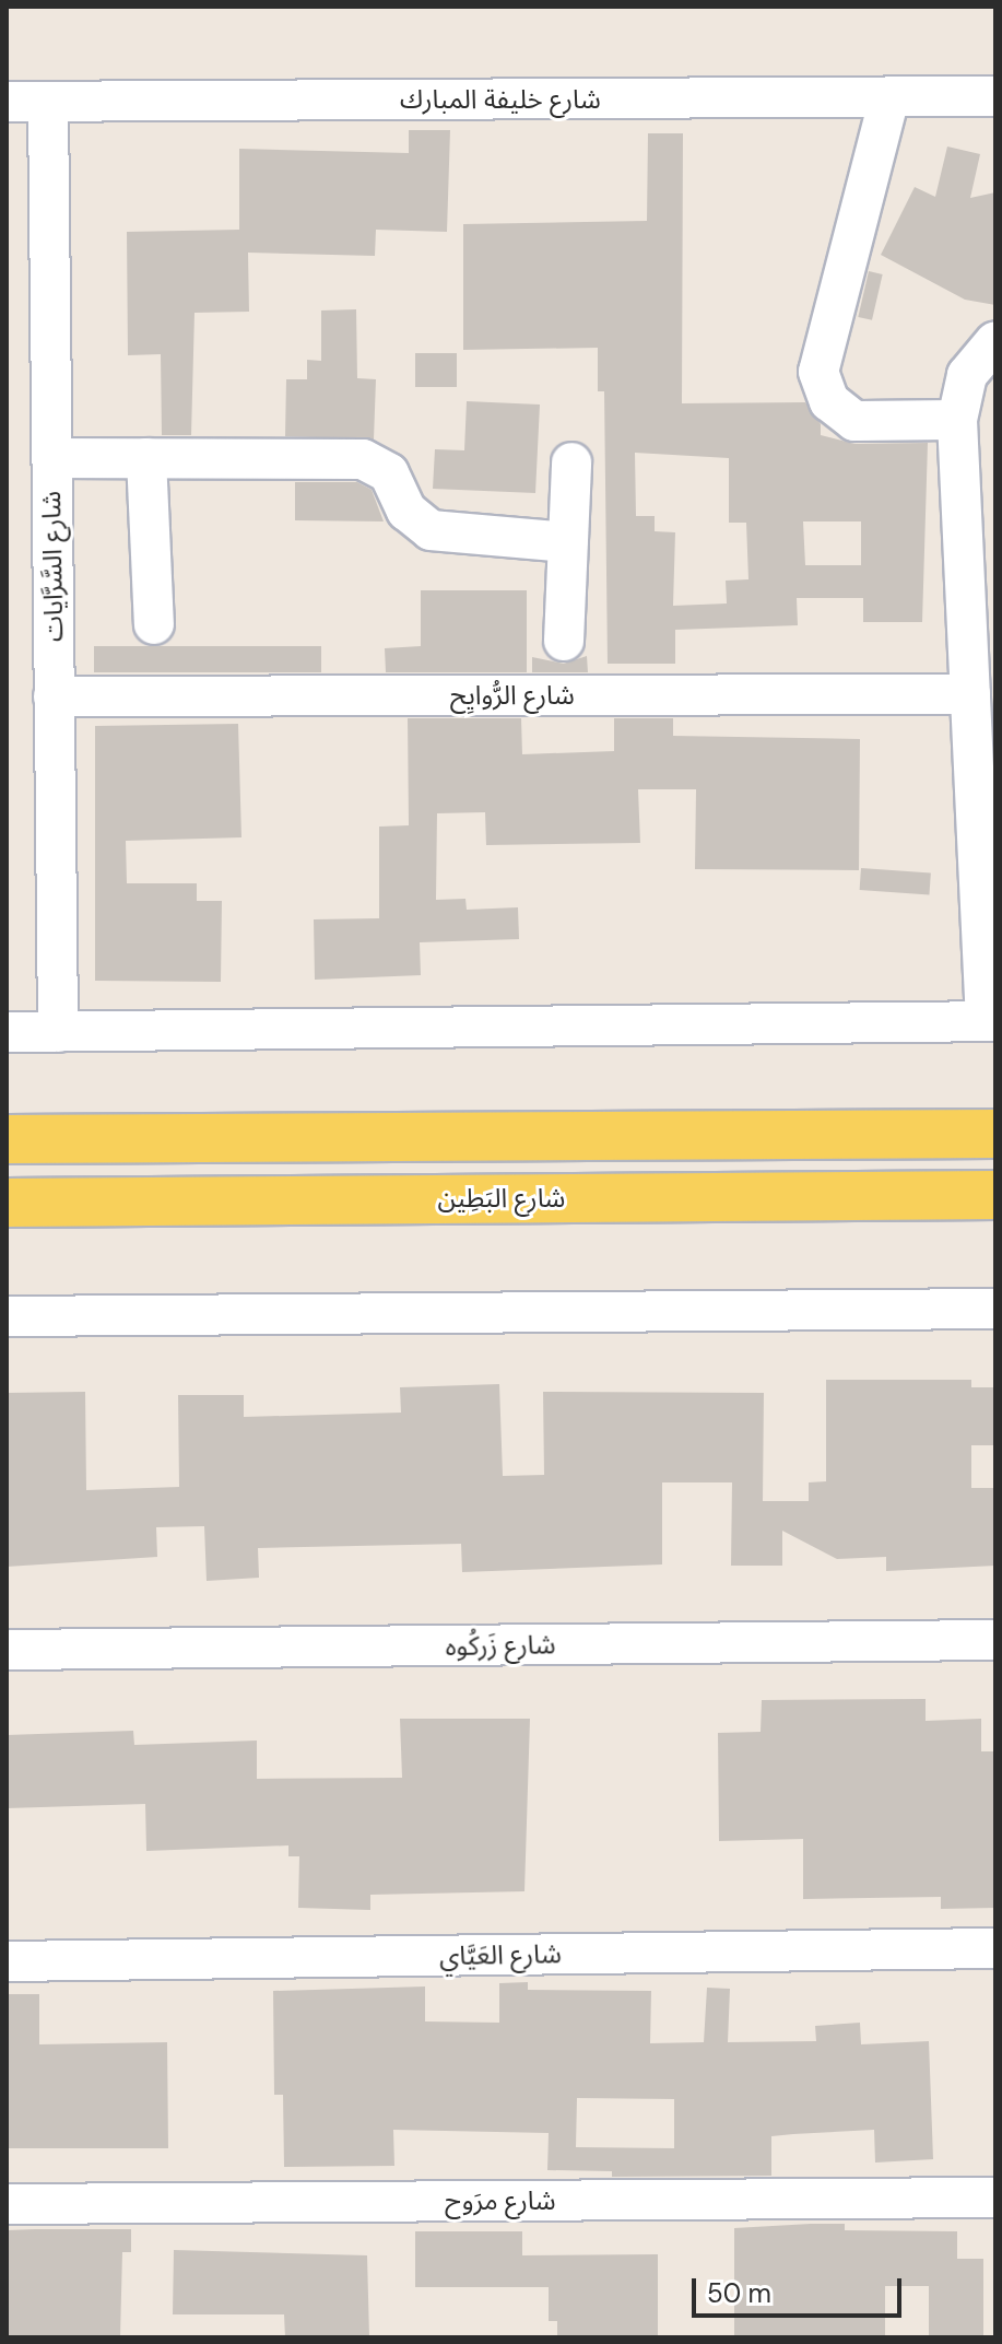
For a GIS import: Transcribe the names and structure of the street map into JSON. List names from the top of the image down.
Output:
{
  "streets": {
    "main road": ["شارع البَطِين"],
    "street": [
      "شارع خليفة المبارك",
      "شارع السَّرَّايات",
      "شارع الرُّوايِح",
      "شارع زَركُوه",
      "شارع العَيَّاي",
      "شارع مرَوح"
    ]
  },
  "crossings": [
    ["شارع خليفة المبارك", "شارع السَّرَّايات"],
    ["شارع السَّرَّايات", "شارع الرُّوايِح"]
  ],
  "scale_bar": "50 m"
}
